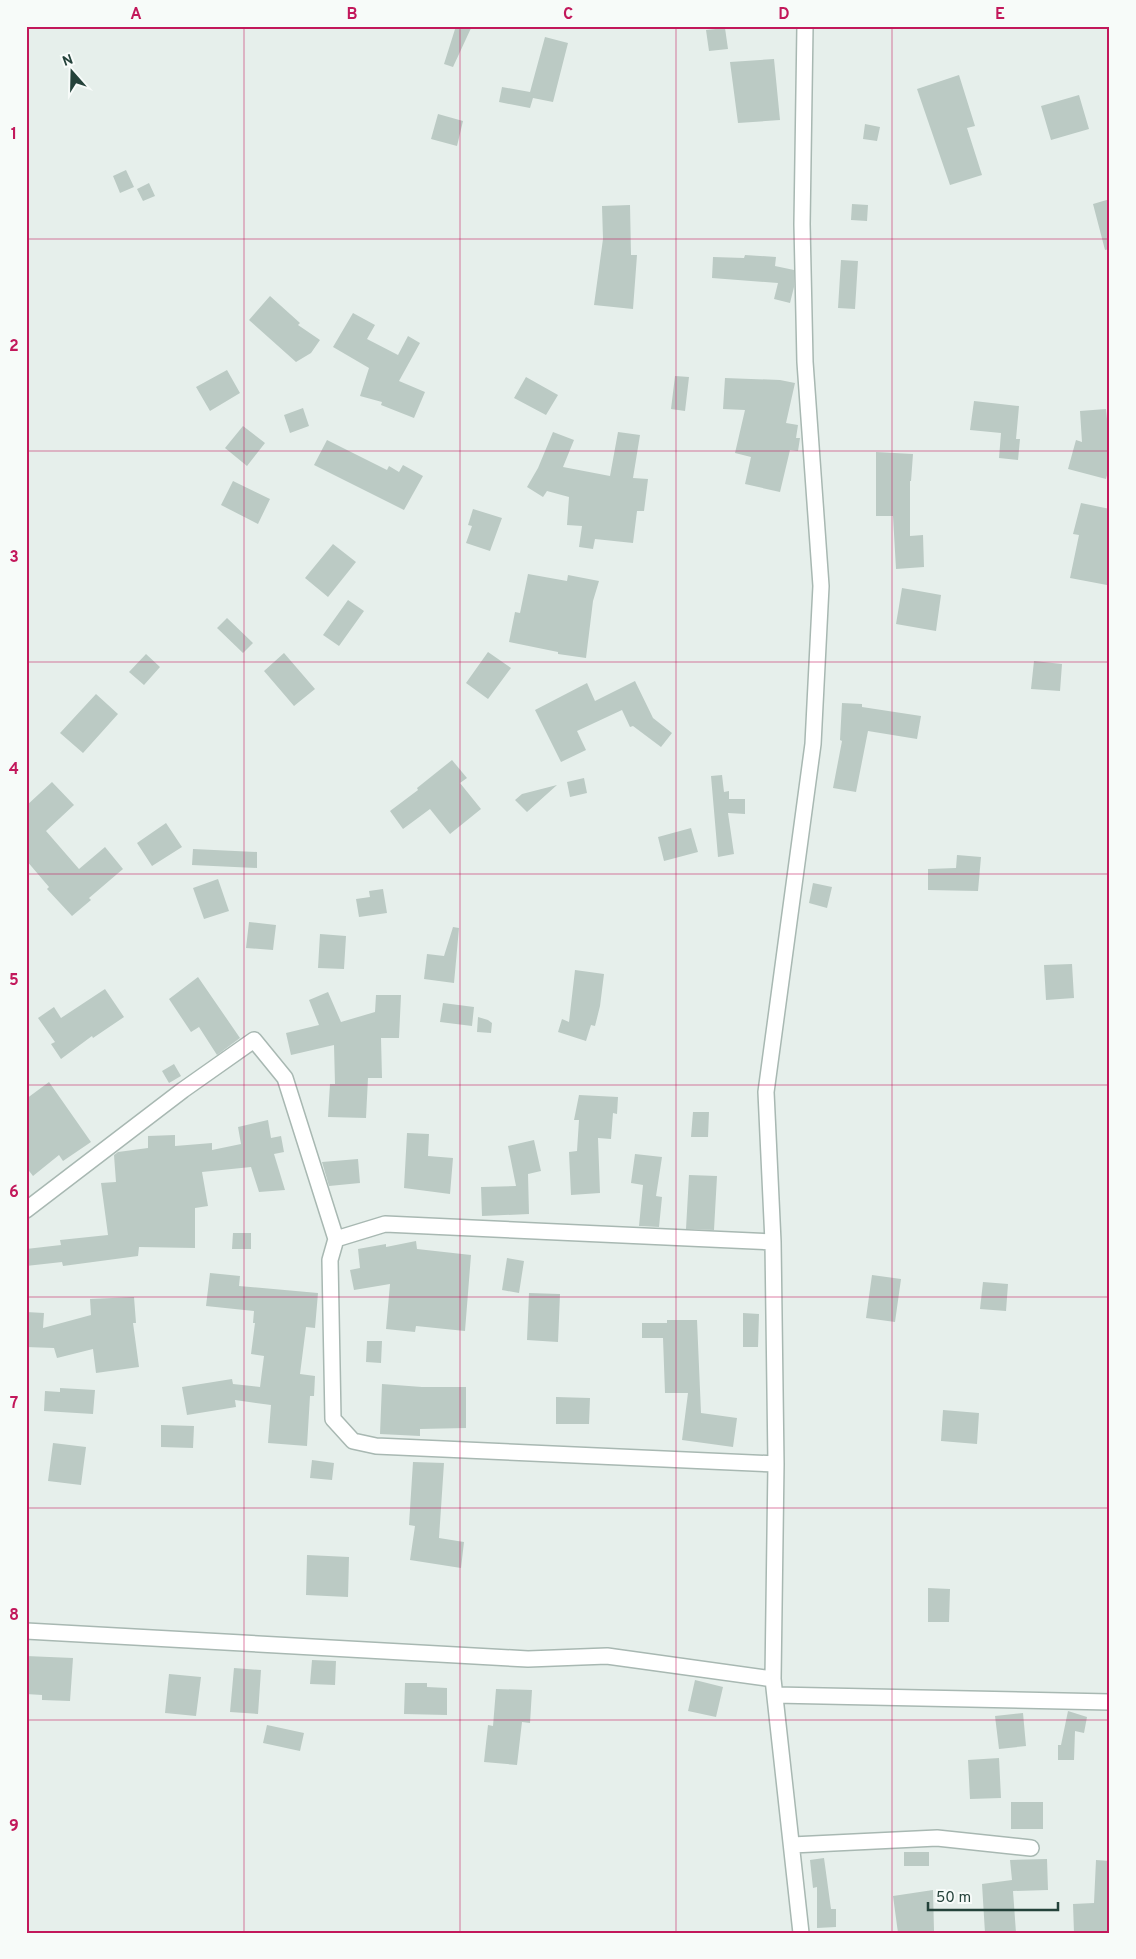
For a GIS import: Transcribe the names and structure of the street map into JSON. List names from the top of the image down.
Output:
{
  "scale_bar": "50 m",
  "north": "top",
  "grid": {
    "columns": [
      "A",
      "B",
      "C",
      "D",
      "E"
    ],
    "rows": [
      "1",
      "2",
      "3",
      "4",
      "5",
      "6",
      "7",
      "8",
      "9"
    ]
  }
}
